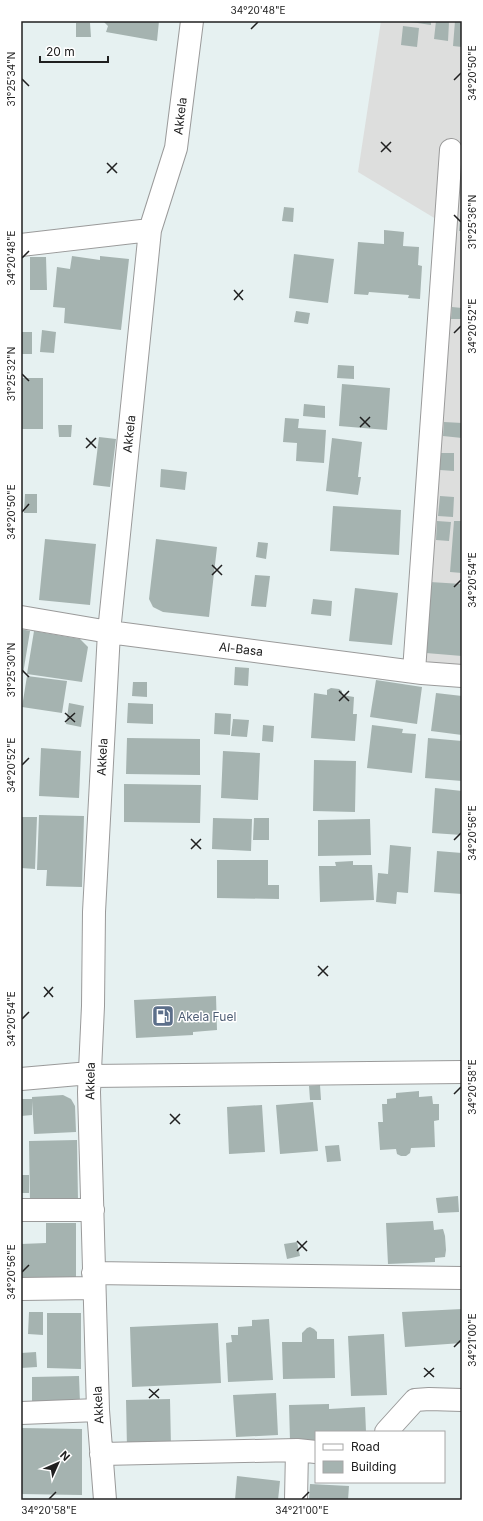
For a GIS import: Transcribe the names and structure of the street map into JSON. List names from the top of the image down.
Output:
{
  "streets": {
    "street": ["Akkela", "Al-Basa"]
  },
  "crossings": [
    ["Akkela", "Al-Basa"]
  ],
  "places": {
    "fuel station": ["Akela Fuel"]
  },
  "legend": ["Road", "Building"],
  "scale_bar": "20 m",
  "north": "top right",
  "coordinates": [
    "34°20'48\"E",
    "34°20'50\"E",
    "31°25'34\"N",
    "31°25'36\"N",
    "34°20'52\"E",
    "31°25'32\"N",
    "34°20'54\"E",
    "31°25'30\"N",
    "34°20'56\"E",
    "34°20'58\"E",
    "34°21'00\"E"
  ]
}
